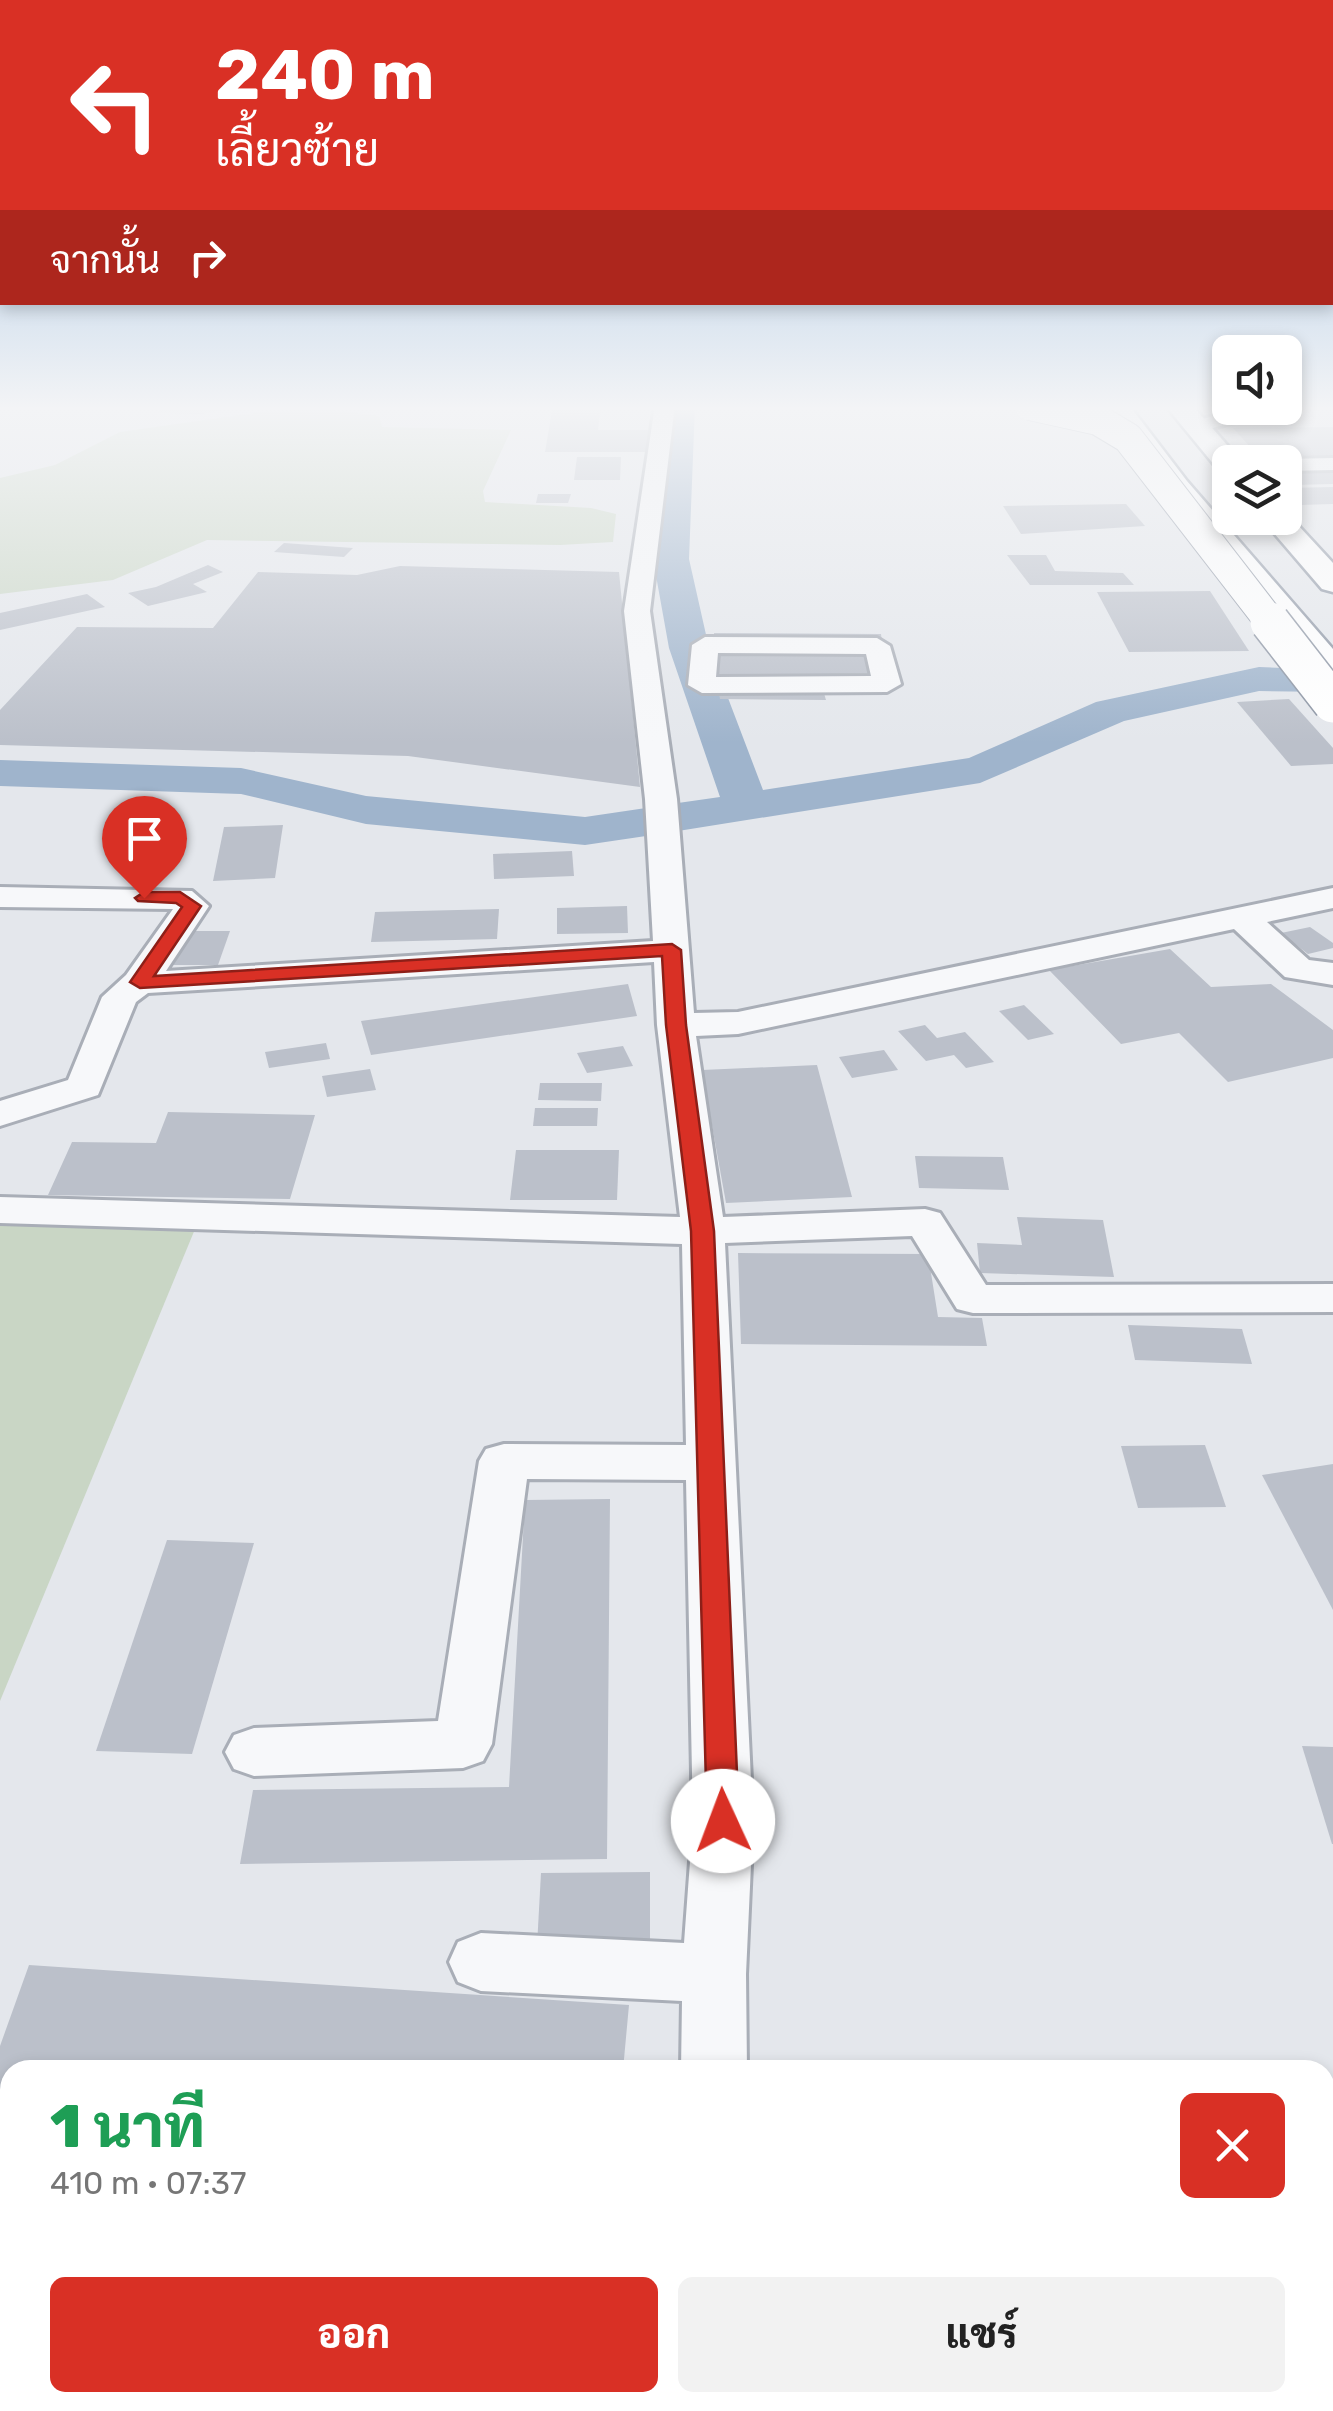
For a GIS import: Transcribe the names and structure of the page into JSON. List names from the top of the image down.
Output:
{
  "page": {
    "turn": ["240 m", "เลี้ยวซ้าย"],
    "then": "จากนั้น",
    "heading": ["1 นาที", "410 m · 07:37"],
    "buttons": ["ออก", "แชร์"]
  }
}
